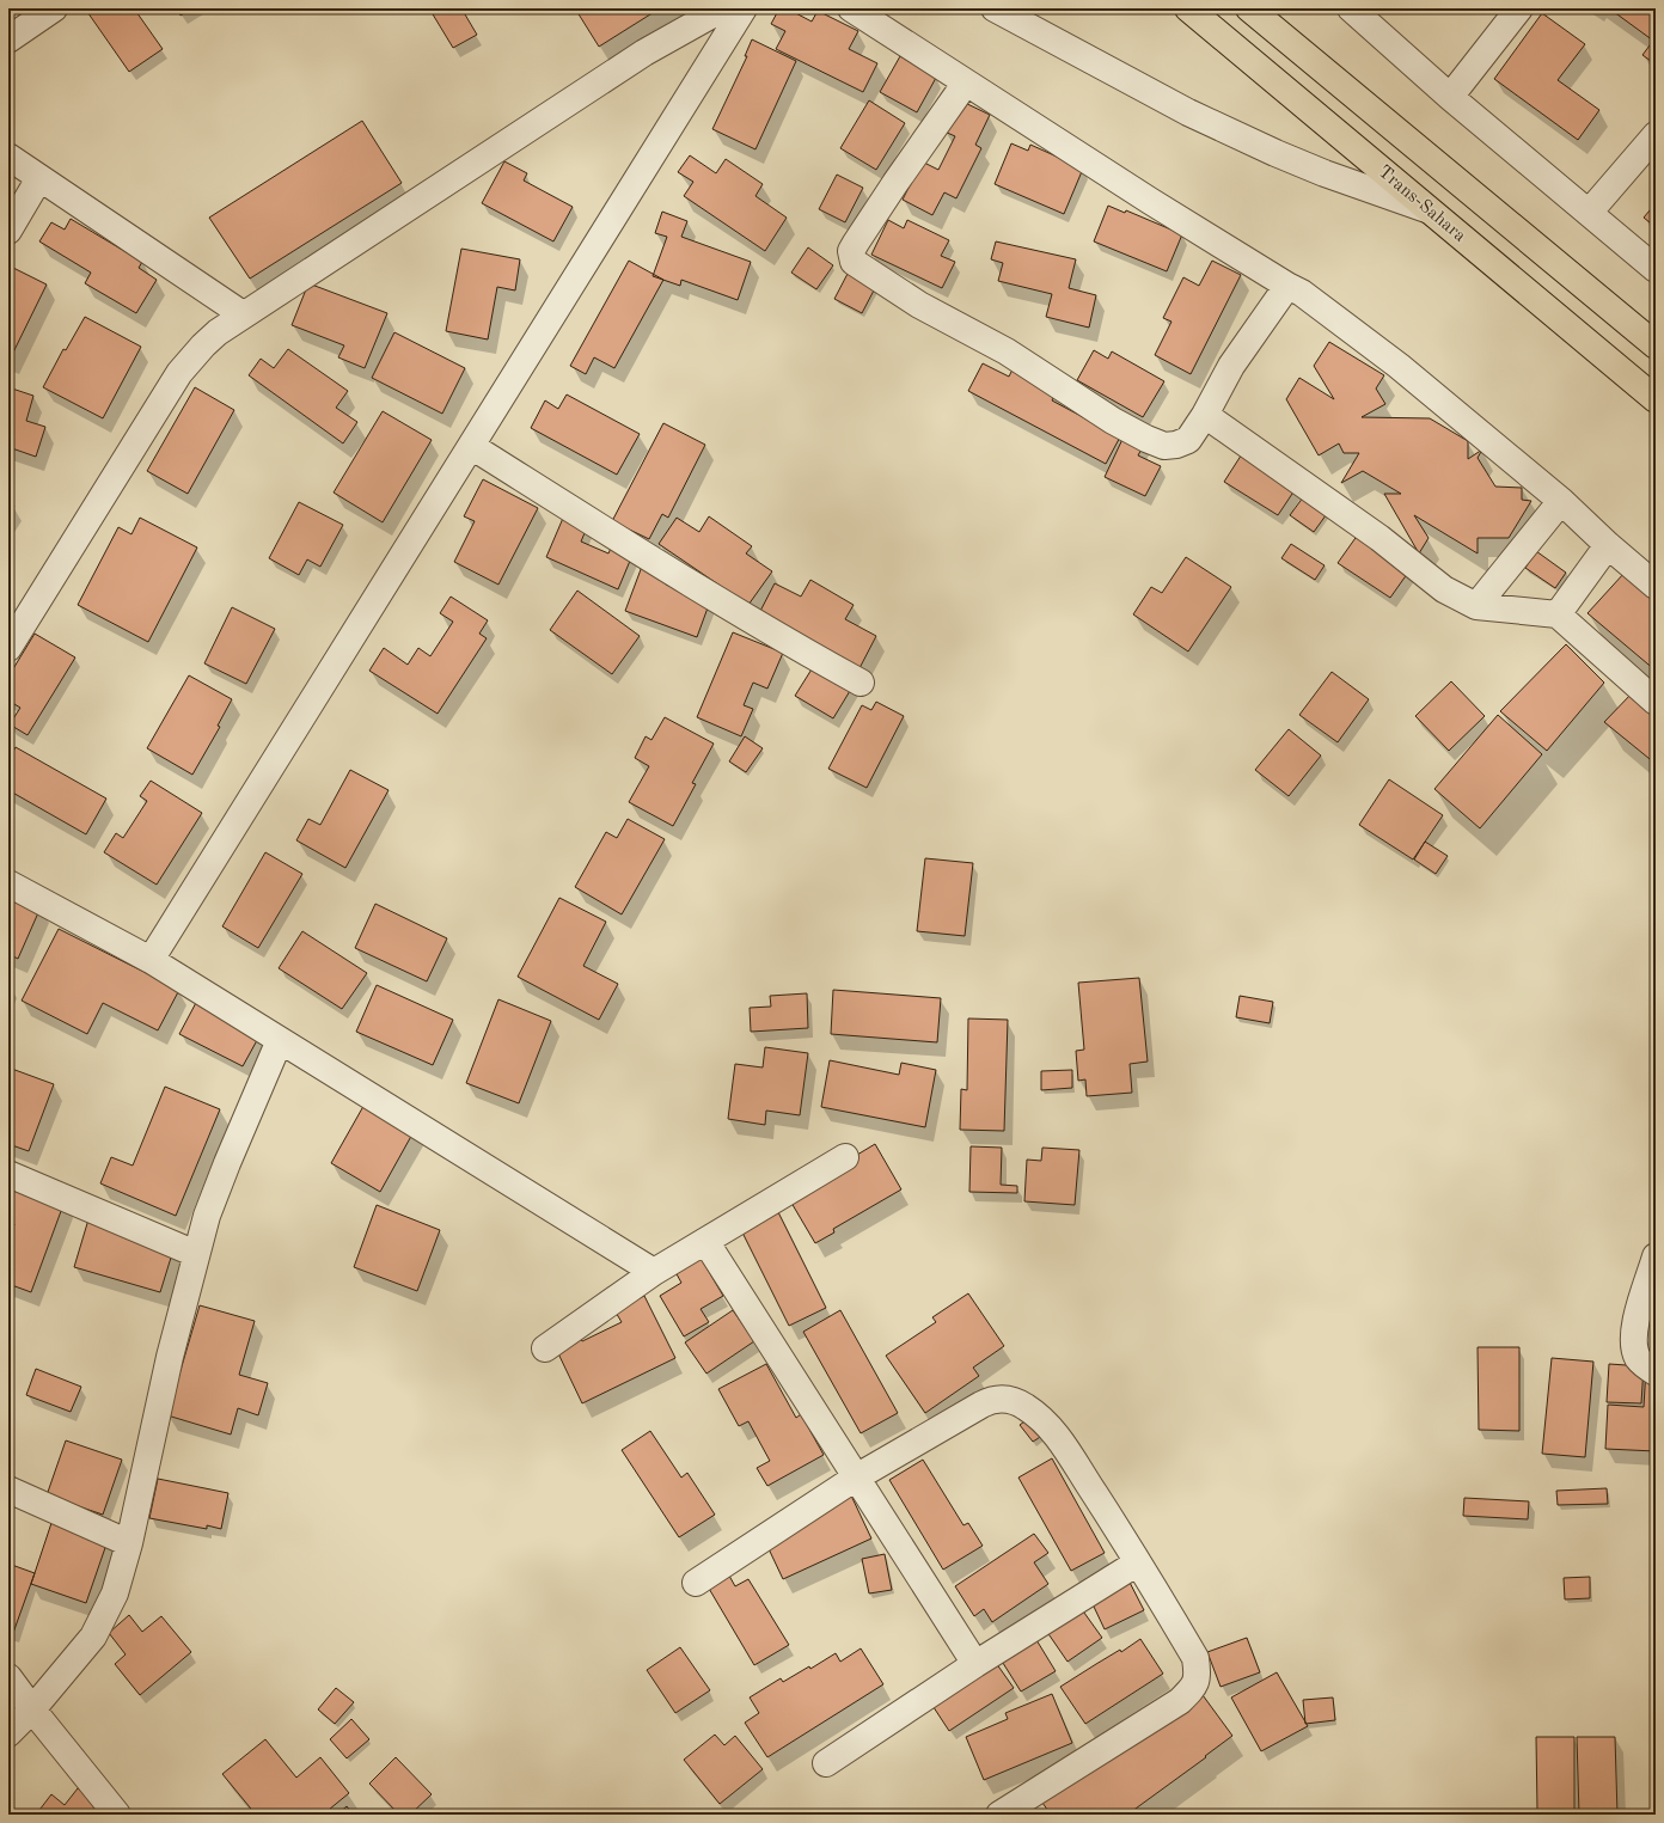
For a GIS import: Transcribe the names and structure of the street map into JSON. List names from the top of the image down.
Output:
{
  "streets": {
    "highway": ["Trans-Sahara"]
  }
}
